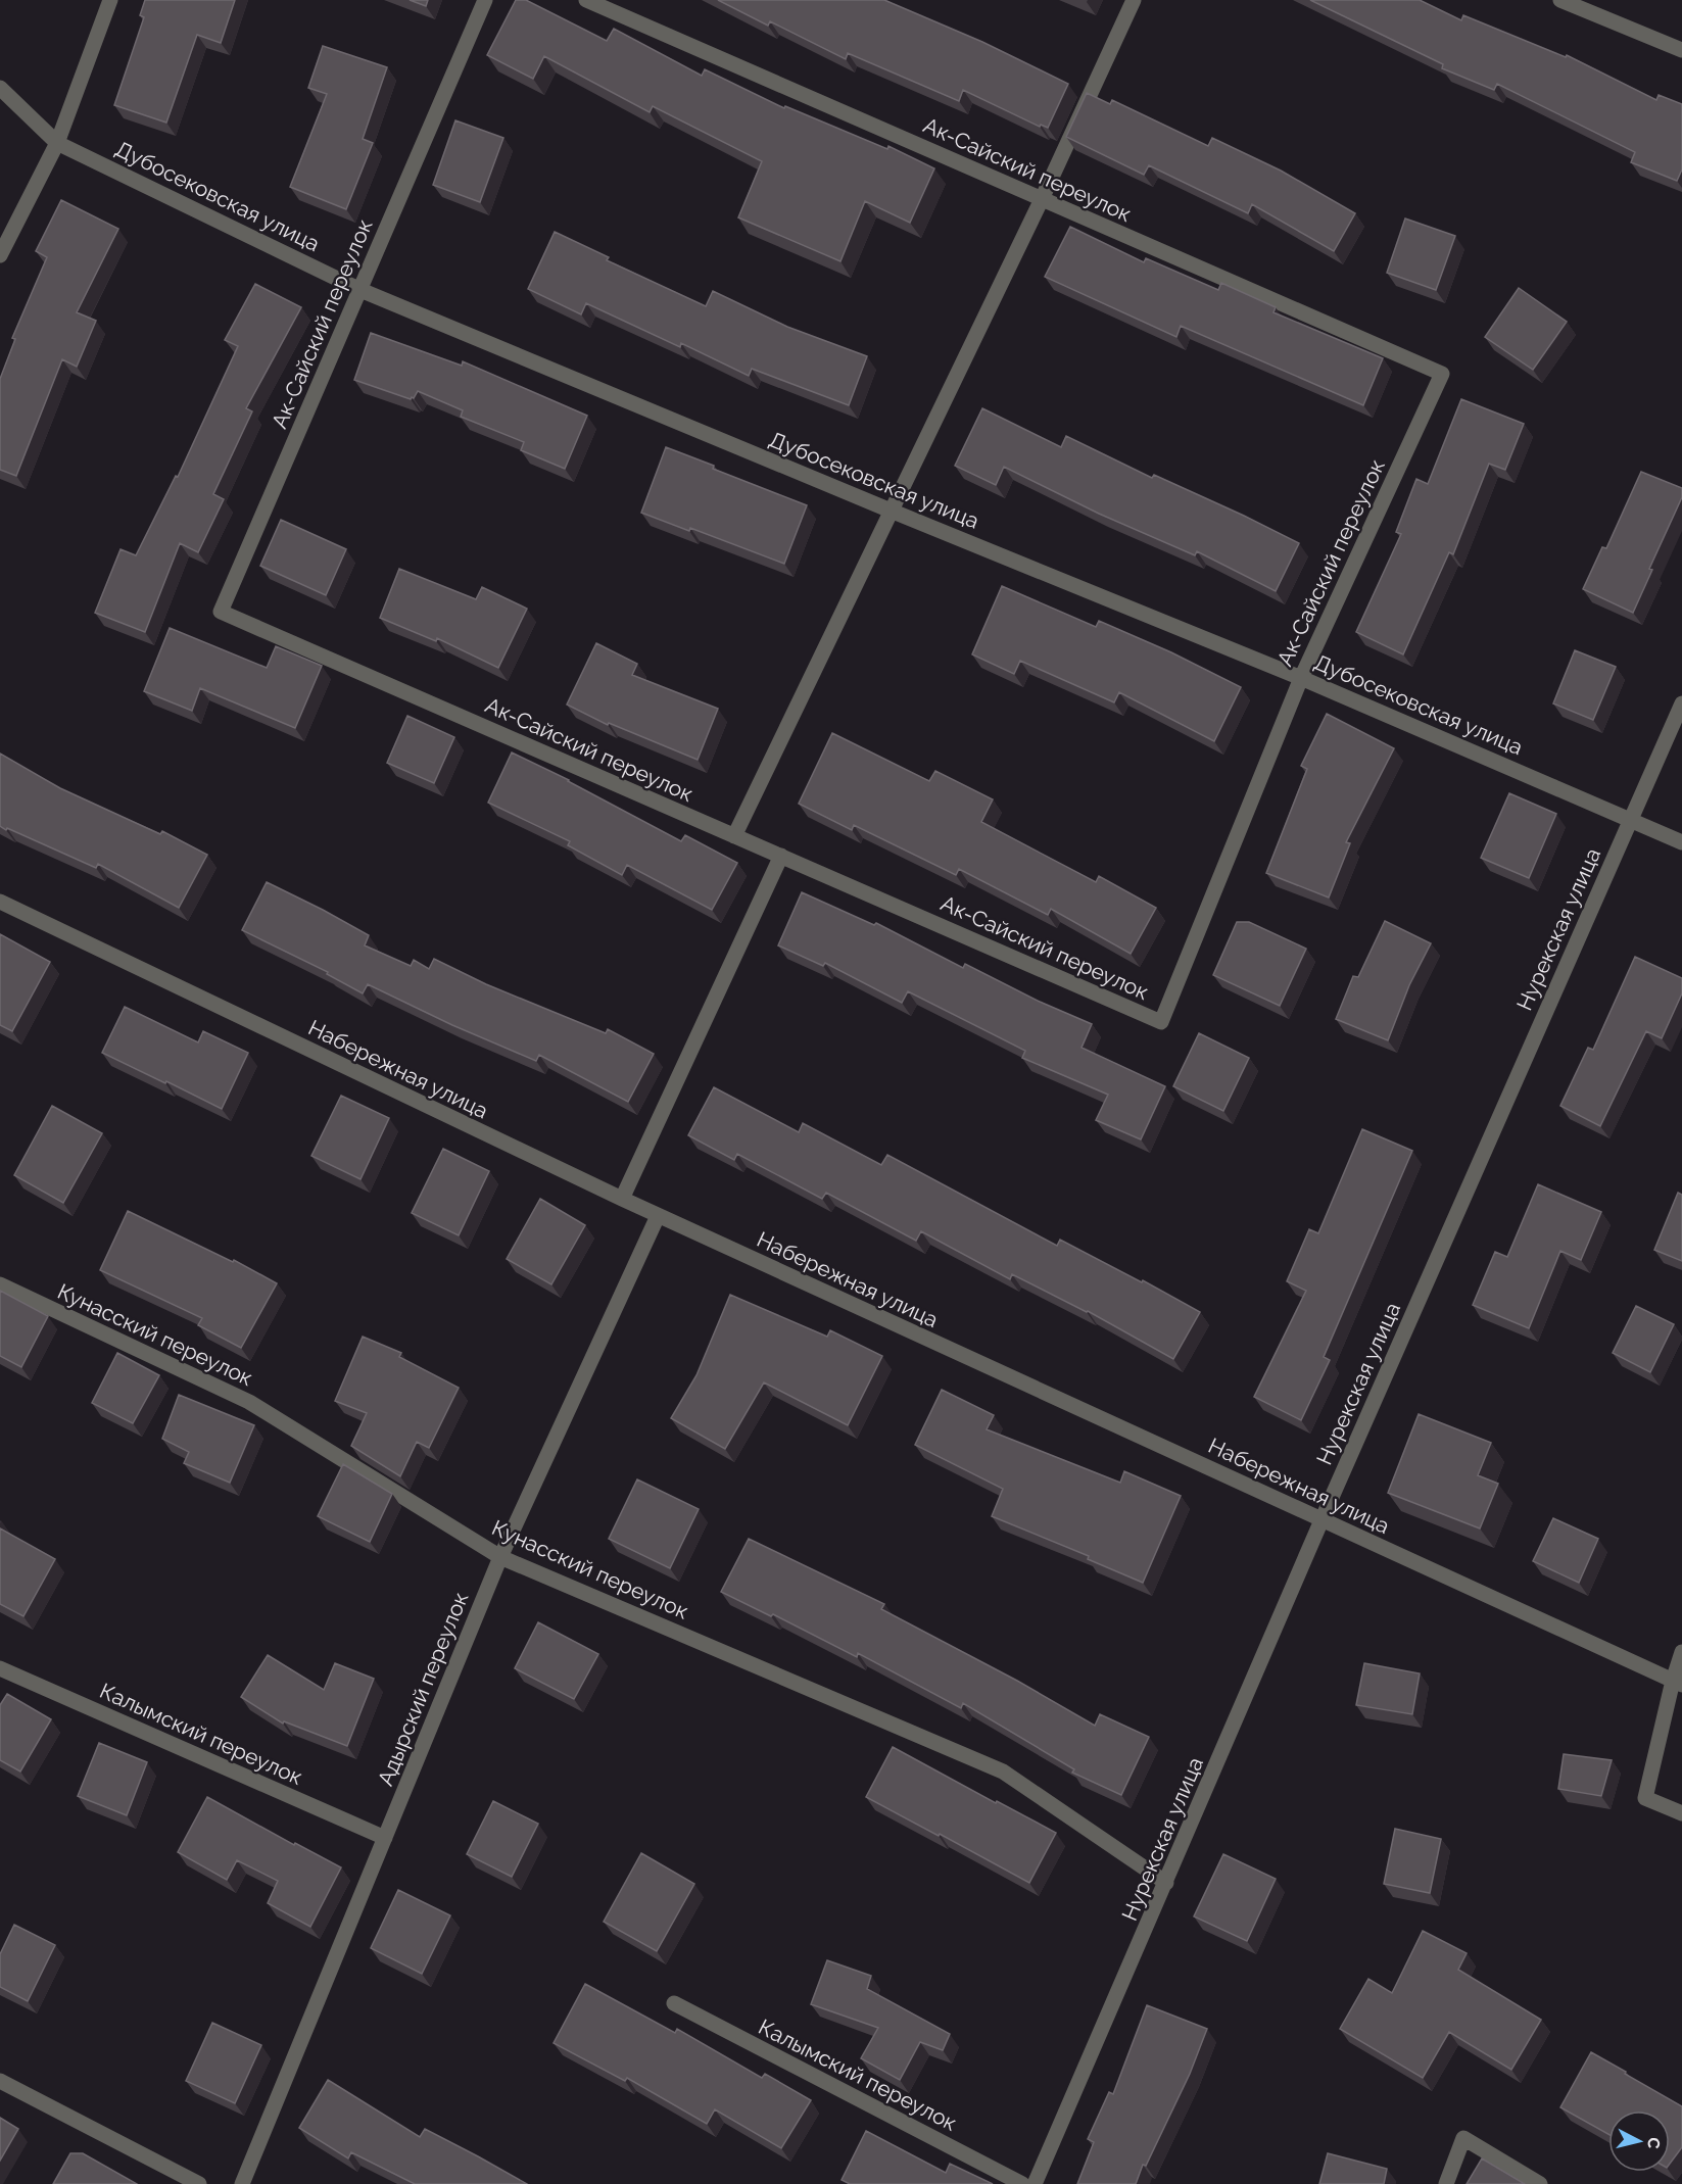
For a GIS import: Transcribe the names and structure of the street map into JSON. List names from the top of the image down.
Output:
{
  "streets": {
    "street": [
      "Ак-Сайский переулок",
      "Дубосековская улица",
      "Нурекская улица",
      "Набережная улица",
      "Кунасский переулок",
      "Адырский переулок",
      "Калымский переулок"
    ]
  },
  "crossings": [
    ["Ак-Сайский переулок", "Дубосековская улица"],
    ["Дубосековская улица", "Нурекская улица"],
    ["Нурекская улица", "Набережная улица"],
    ["Нурекская улица", "Кунасский переулок"],
    ["Набережная улица", "Адырский переулок"],
    ["Кунасский переулок", "Адырский переулок"],
    ["Адырский переулок", "Калымский переулок"]
  ],
  "north": "right"
}
